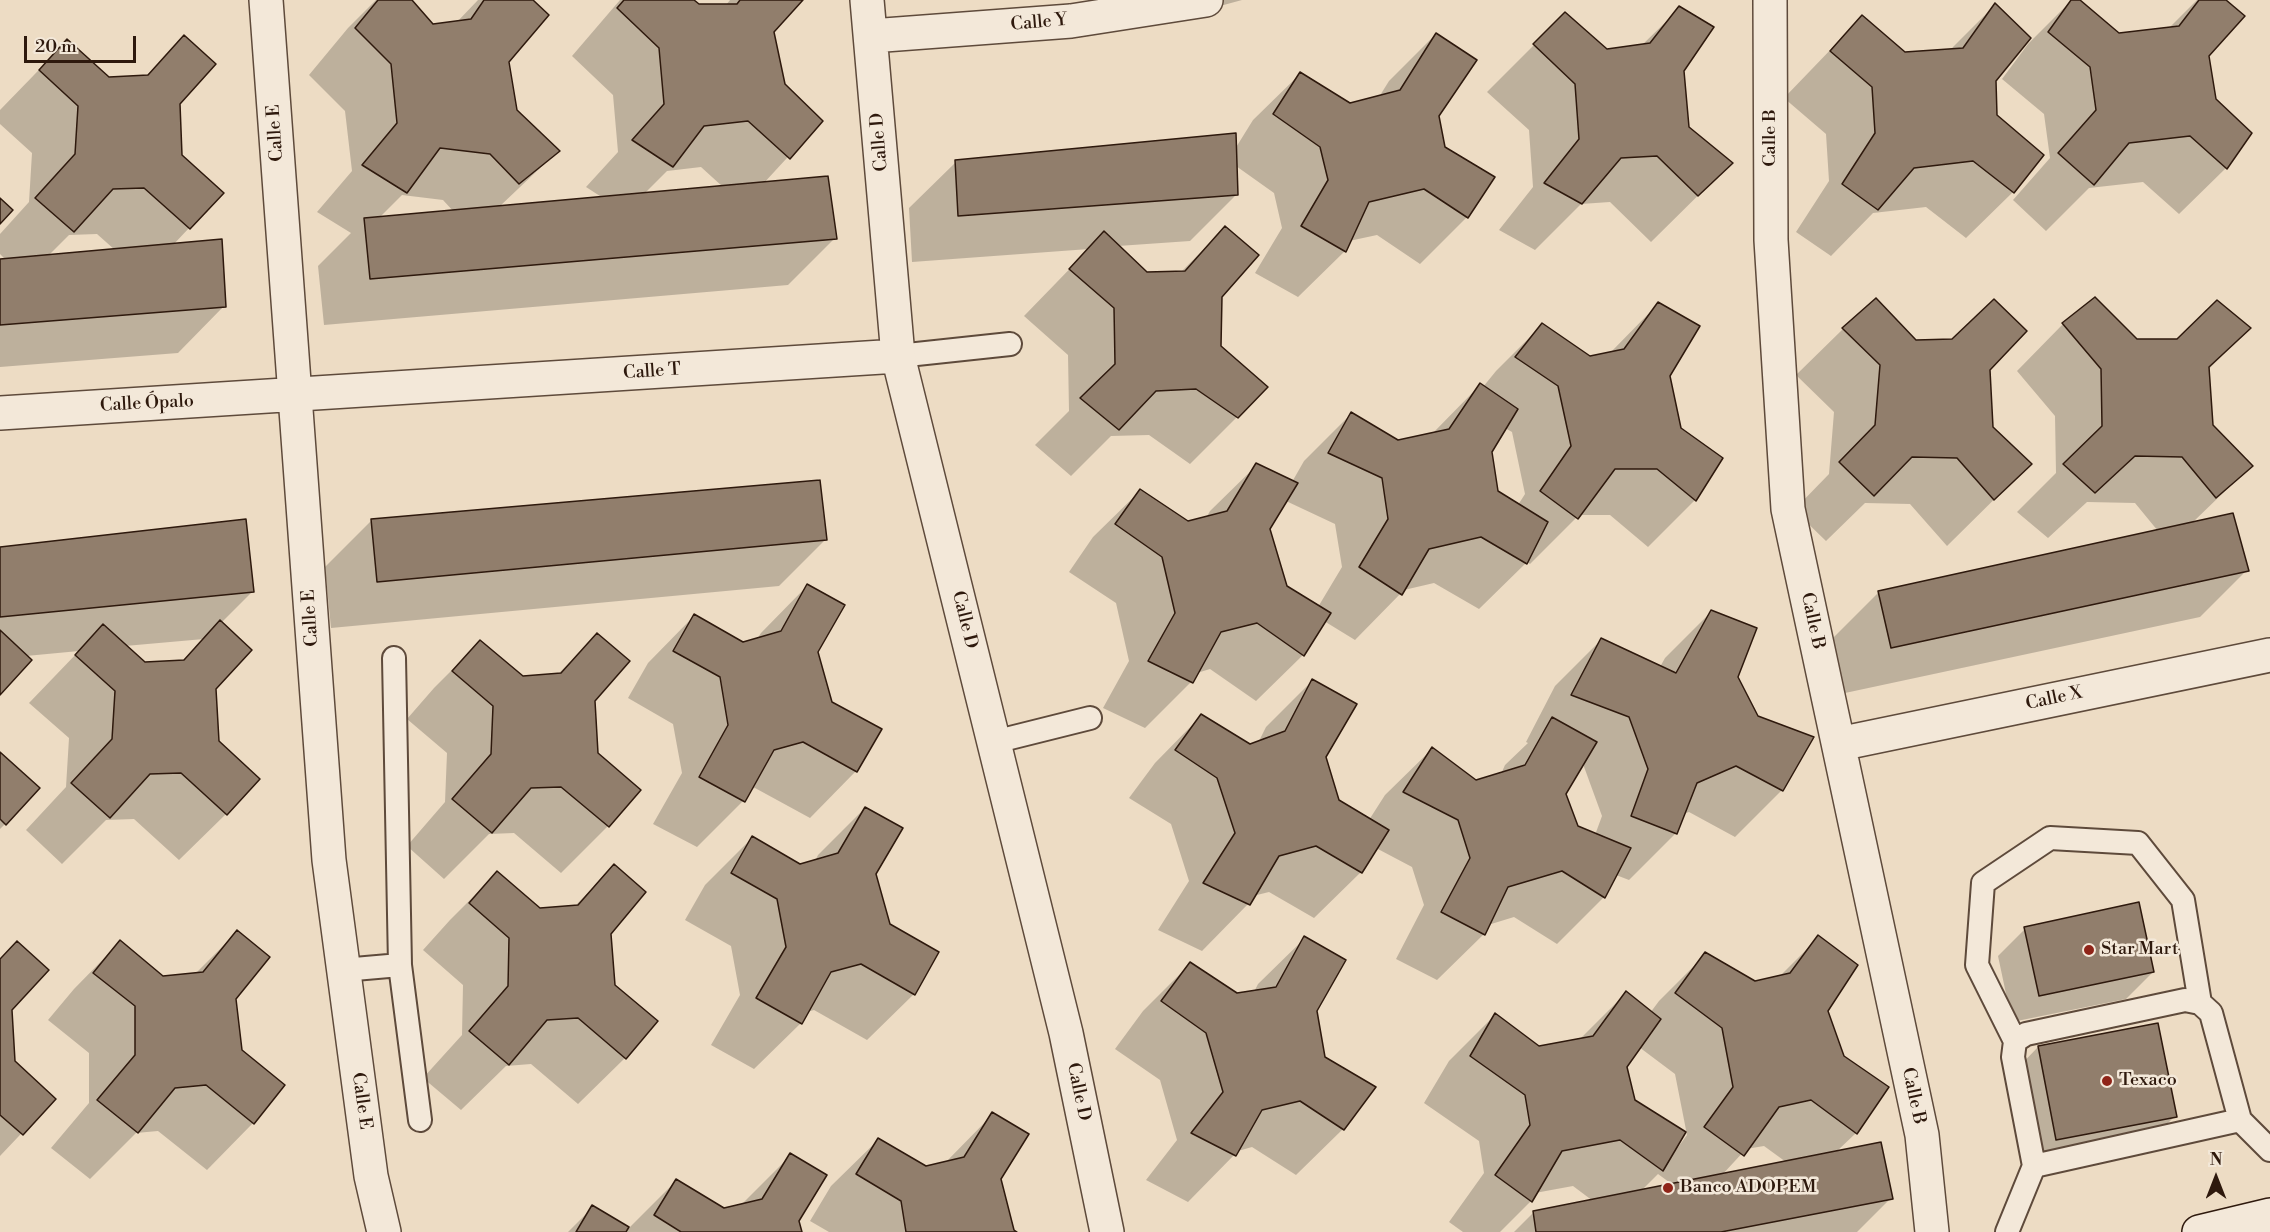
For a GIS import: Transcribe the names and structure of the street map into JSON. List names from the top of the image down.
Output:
{
  "streets": {
    "street": [
      "Calle Y",
      "Calle E",
      "Calle B",
      "Calle D",
      "Calle T",
      "Calle Ópalo",
      "Calle X"
    ]
  },
  "crossings": [
    ["Calle Y", "Calle D"],
    ["Calle E", "Calle T"],
    ["Calle E", "Calle Ópalo"],
    ["Calle B", "Calle X"],
    ["Calle D", "Calle T"],
    ["Calle T", "Calle Ópalo"]
  ],
  "places": ["Star Mart", "Texaco", "Banco ADOPEM"],
  "scale_bar": "20 m",
  "north": "top"
}
